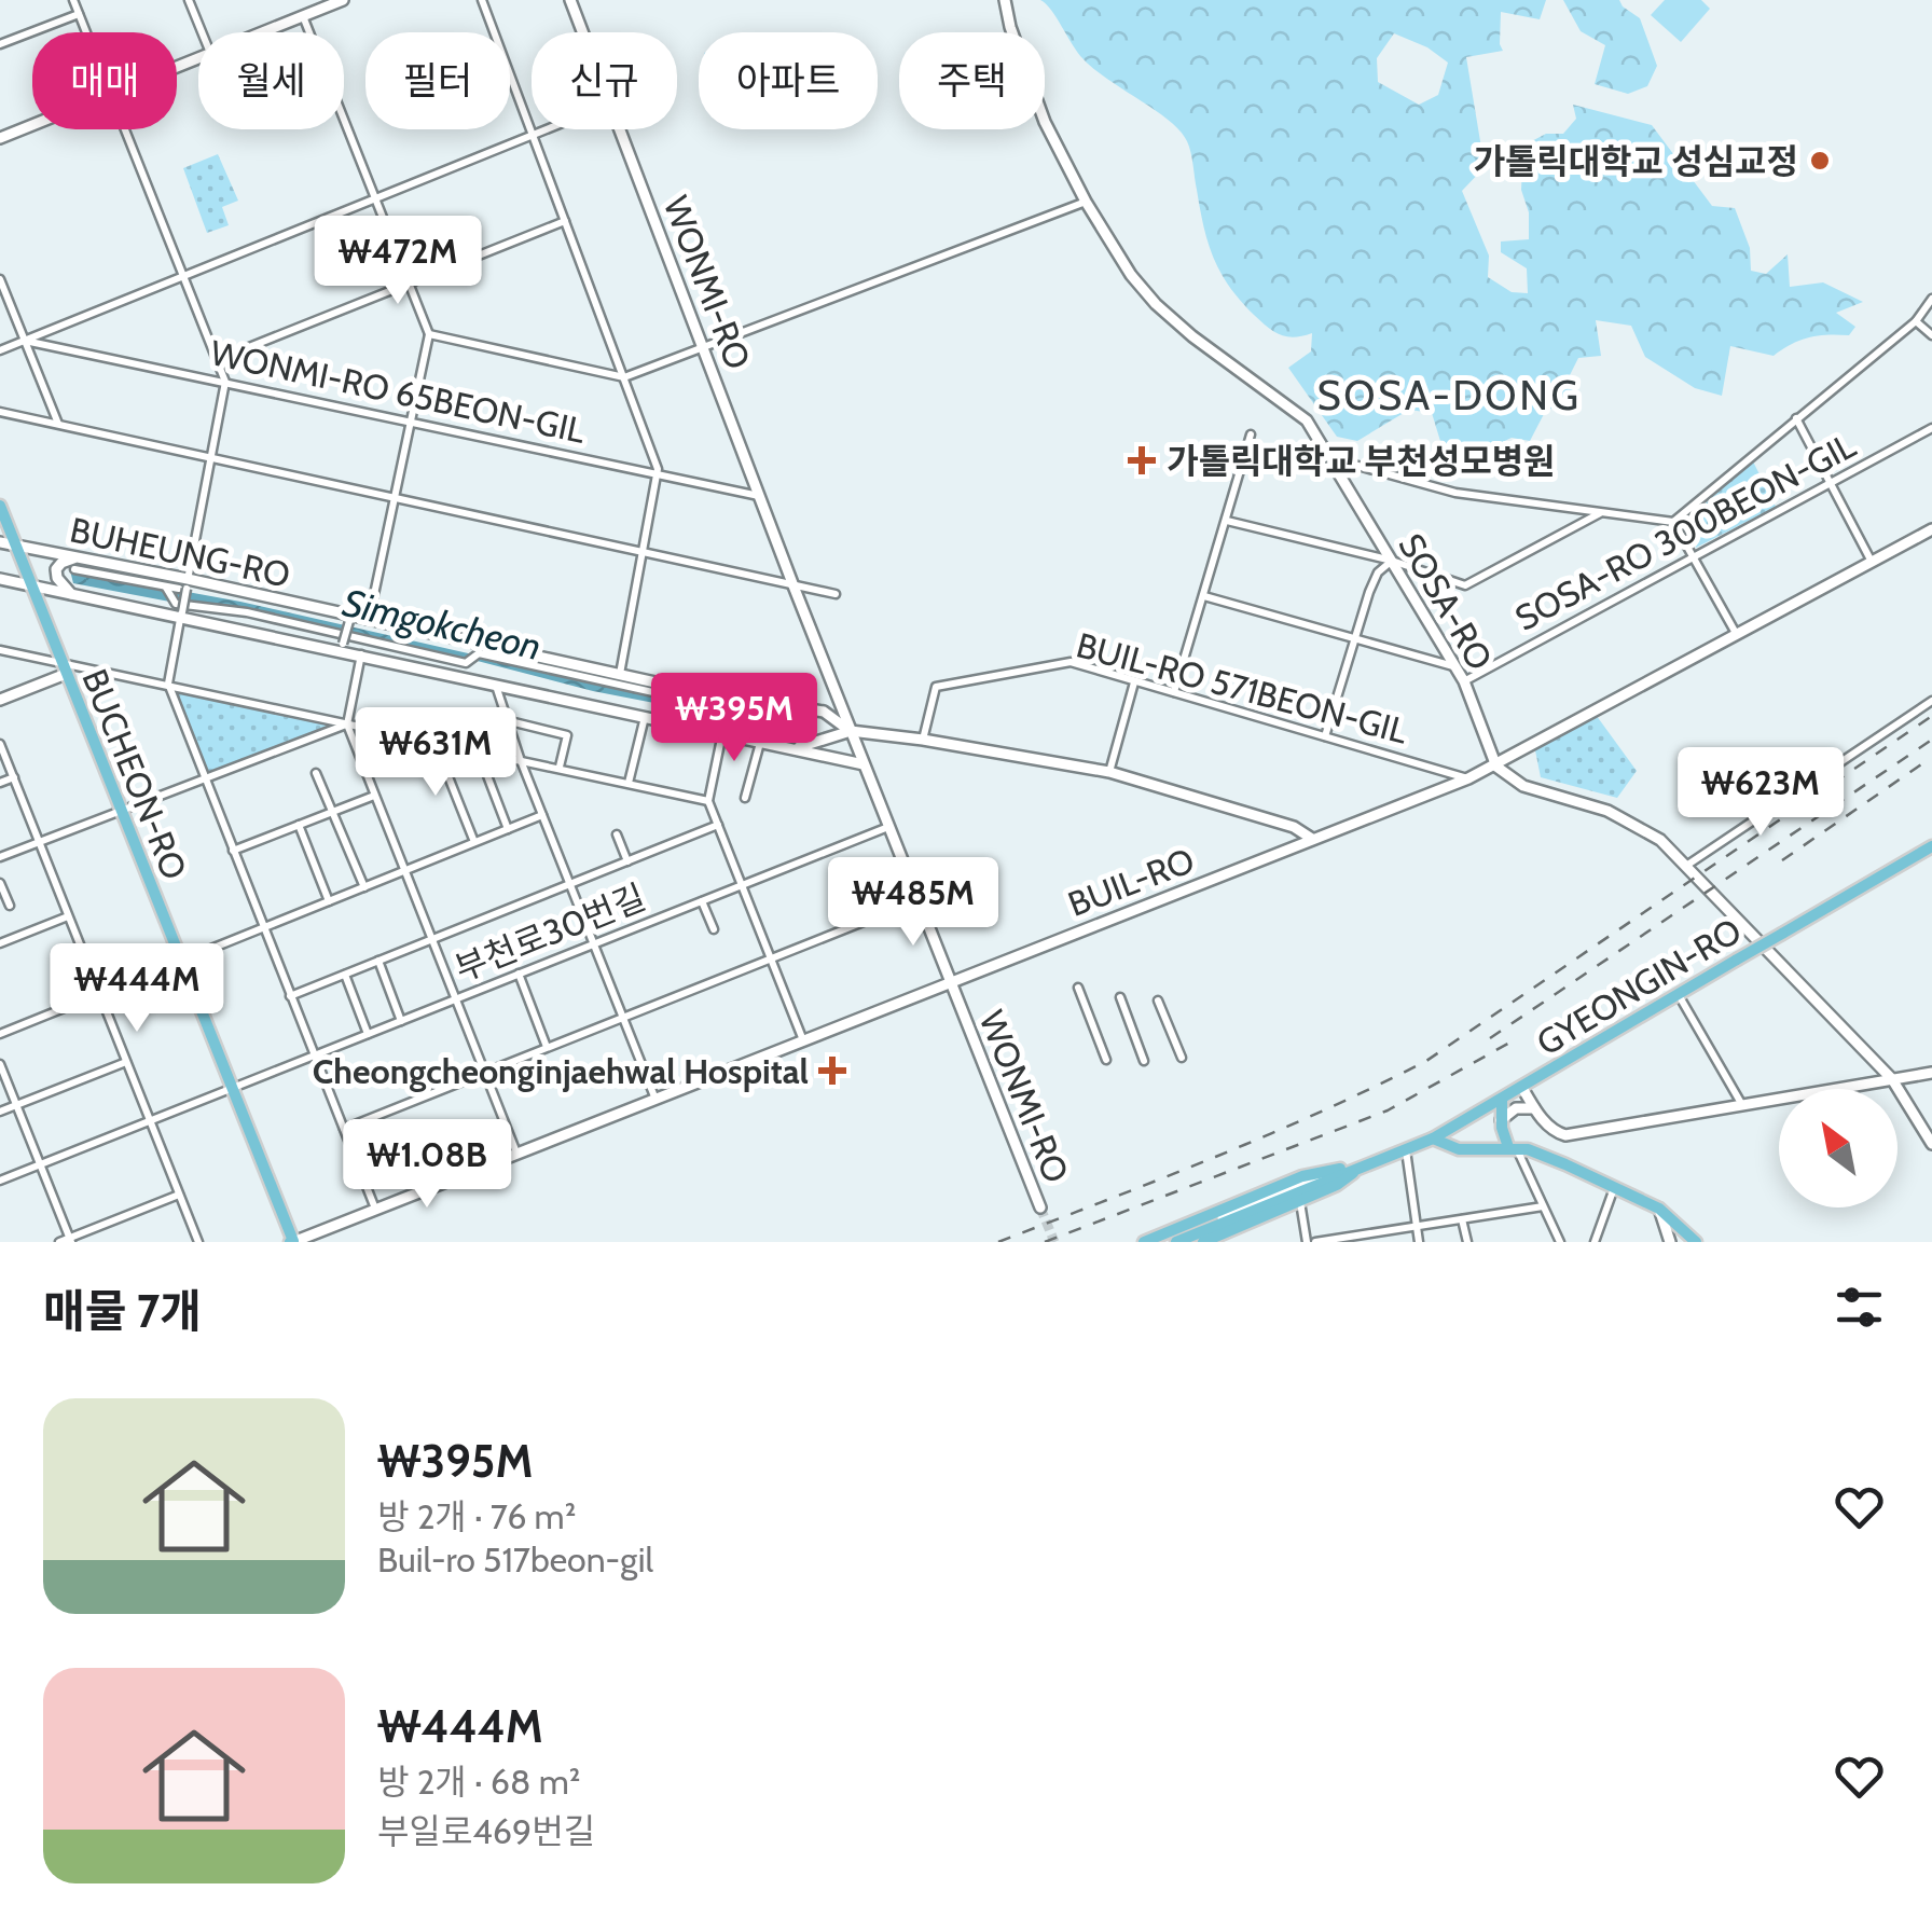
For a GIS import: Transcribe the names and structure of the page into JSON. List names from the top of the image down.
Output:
{
  "streets": {
    "main road": ["BUCHEON-RO", "GYEONGIN-RO"],
    "street": [
      "WONMI-RO",
      "WONMI-RO 65BEON-GIL",
      "SOSA-RO 300BEON-GIL",
      "BUHEUNG-RO",
      "SOSA-RO",
      "BUIL-RO 571BEON-GIL",
      "BUIL-RO",
      "부천로30번길"
    ]
  },
  "crossings": [
    ["WONMI-RO", "WONMI-RO 65BEON-GIL"],
    ["WONMI-RO", "BUHEUNG-RO"],
    ["WONMI-RO", "BUIL-RO"],
    ["WONMI-RO", "부천로30번길"],
    ["SOSA-RO 300BEON-GIL", "SOSA-RO"],
    ["BUHEUNG-RO", "BUIL-RO 571BEON-GIL"],
    ["BUHEUNG-RO", "BUCHEON-RO"],
    ["BUHEUNG-RO", "BUIL-RO"],
    ["SOSA-RO", "BUIL-RO"],
    ["BUIL-RO 571BEON-GIL", "BUIL-RO"],
    ["BUCHEON-RO", "BUIL-RO"],
    ["BUCHEON-RO", "부천로30번길"]
  ],
  "districts": ["SOSA-DONG"],
  "water": ["Simgokcheon"],
  "places": {
    "other": ["가톨릭대학교 성심교정"],
    "health": ["가톨릭대학교 부천성모병원", "Cheongcheonginjaehwal Hospital"]
  },
  "north": "top left",
  "page": {
    "chip": [
      "매매",
      "월세",
      "필터",
      "신규",
      "아파트",
      "주택"
    ],
    "price": [
      "₩472M",
      "₩395M",
      "₩631M",
      "₩623M",
      "₩485M",
      "₩444M",
      "₩1.08B"
    ],
    "heading": "매물 7개",
    "list": [
      {
        "name": "₩395M",
        "note": "방 2개 · 76 m² · Buil-ro 517beon-gil"
      },
      {
        "name": "₩444M",
        "note": "방 2개 · 68 m² · 부일로469번길"
      }
    ]
  }
}
